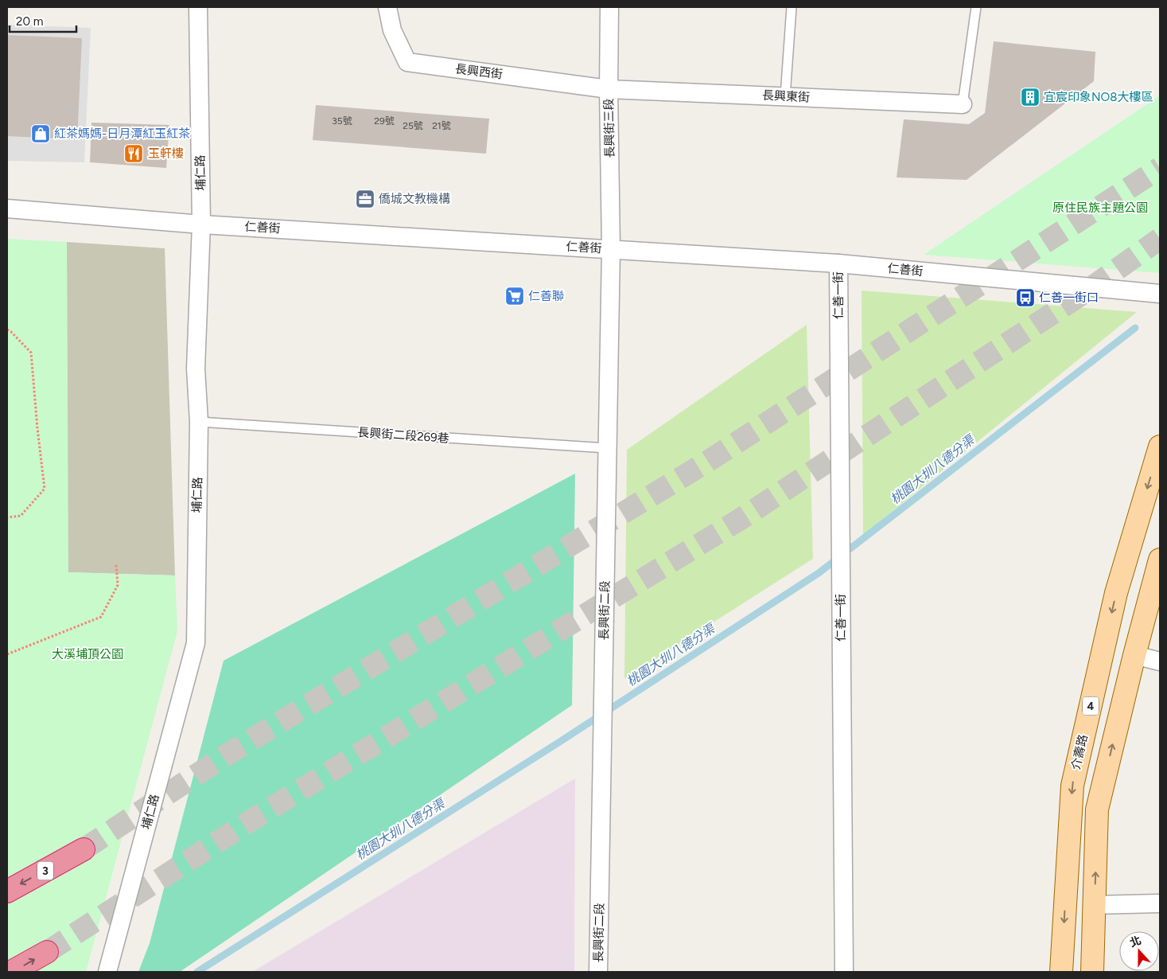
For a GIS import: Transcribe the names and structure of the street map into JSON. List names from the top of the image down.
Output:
{
  "streets": {
    "highway": ["3"],
    "main road": ["4", "介壽路"],
    "street": [
      "長興西街",
      "長興東街",
      "長興街三段",
      "埔仁路",
      "仁善街",
      "仁善一街",
      "長興街二段"
    ],
    "lane": ["長興街二段269巷"]
  },
  "crossings": [
    ["長興西街", "長興東街"],
    ["長興西街", "長興街三段"],
    ["長興東街", "長興街三段"],
    ["長興街三段", "仁善街"],
    ["長興街三段", "長興街二段"],
    ["埔仁路", "仁善街"],
    ["埔仁路", "長興街二段269巷"],
    ["仁善街", "仁善一街"],
    ["仁善街", "長興街二段"],
    ["長興街二段269巷", "長興街二段"]
  ],
  "water": ["桃園大圳八德分渠"],
  "parks": ["原住民族主題公園", "大溪埔頂公園"],
  "places": {
    "building": ["宜宸印象NO8大樓區"],
    "shop": ["紅茶媽媽-日月潭紅玉紅茶"],
    "restaurant": ["玉軒樓"],
    "office": ["僑城文教機構"],
    "supermarket": ["仁善聯"],
    "bus stop": ["仁善一街口"]
  },
  "house_numbers": [
    "35號",
    "29號",
    "25號",
    "21號"
  ],
  "scale_bar": "20 m",
  "north": "top"
}
